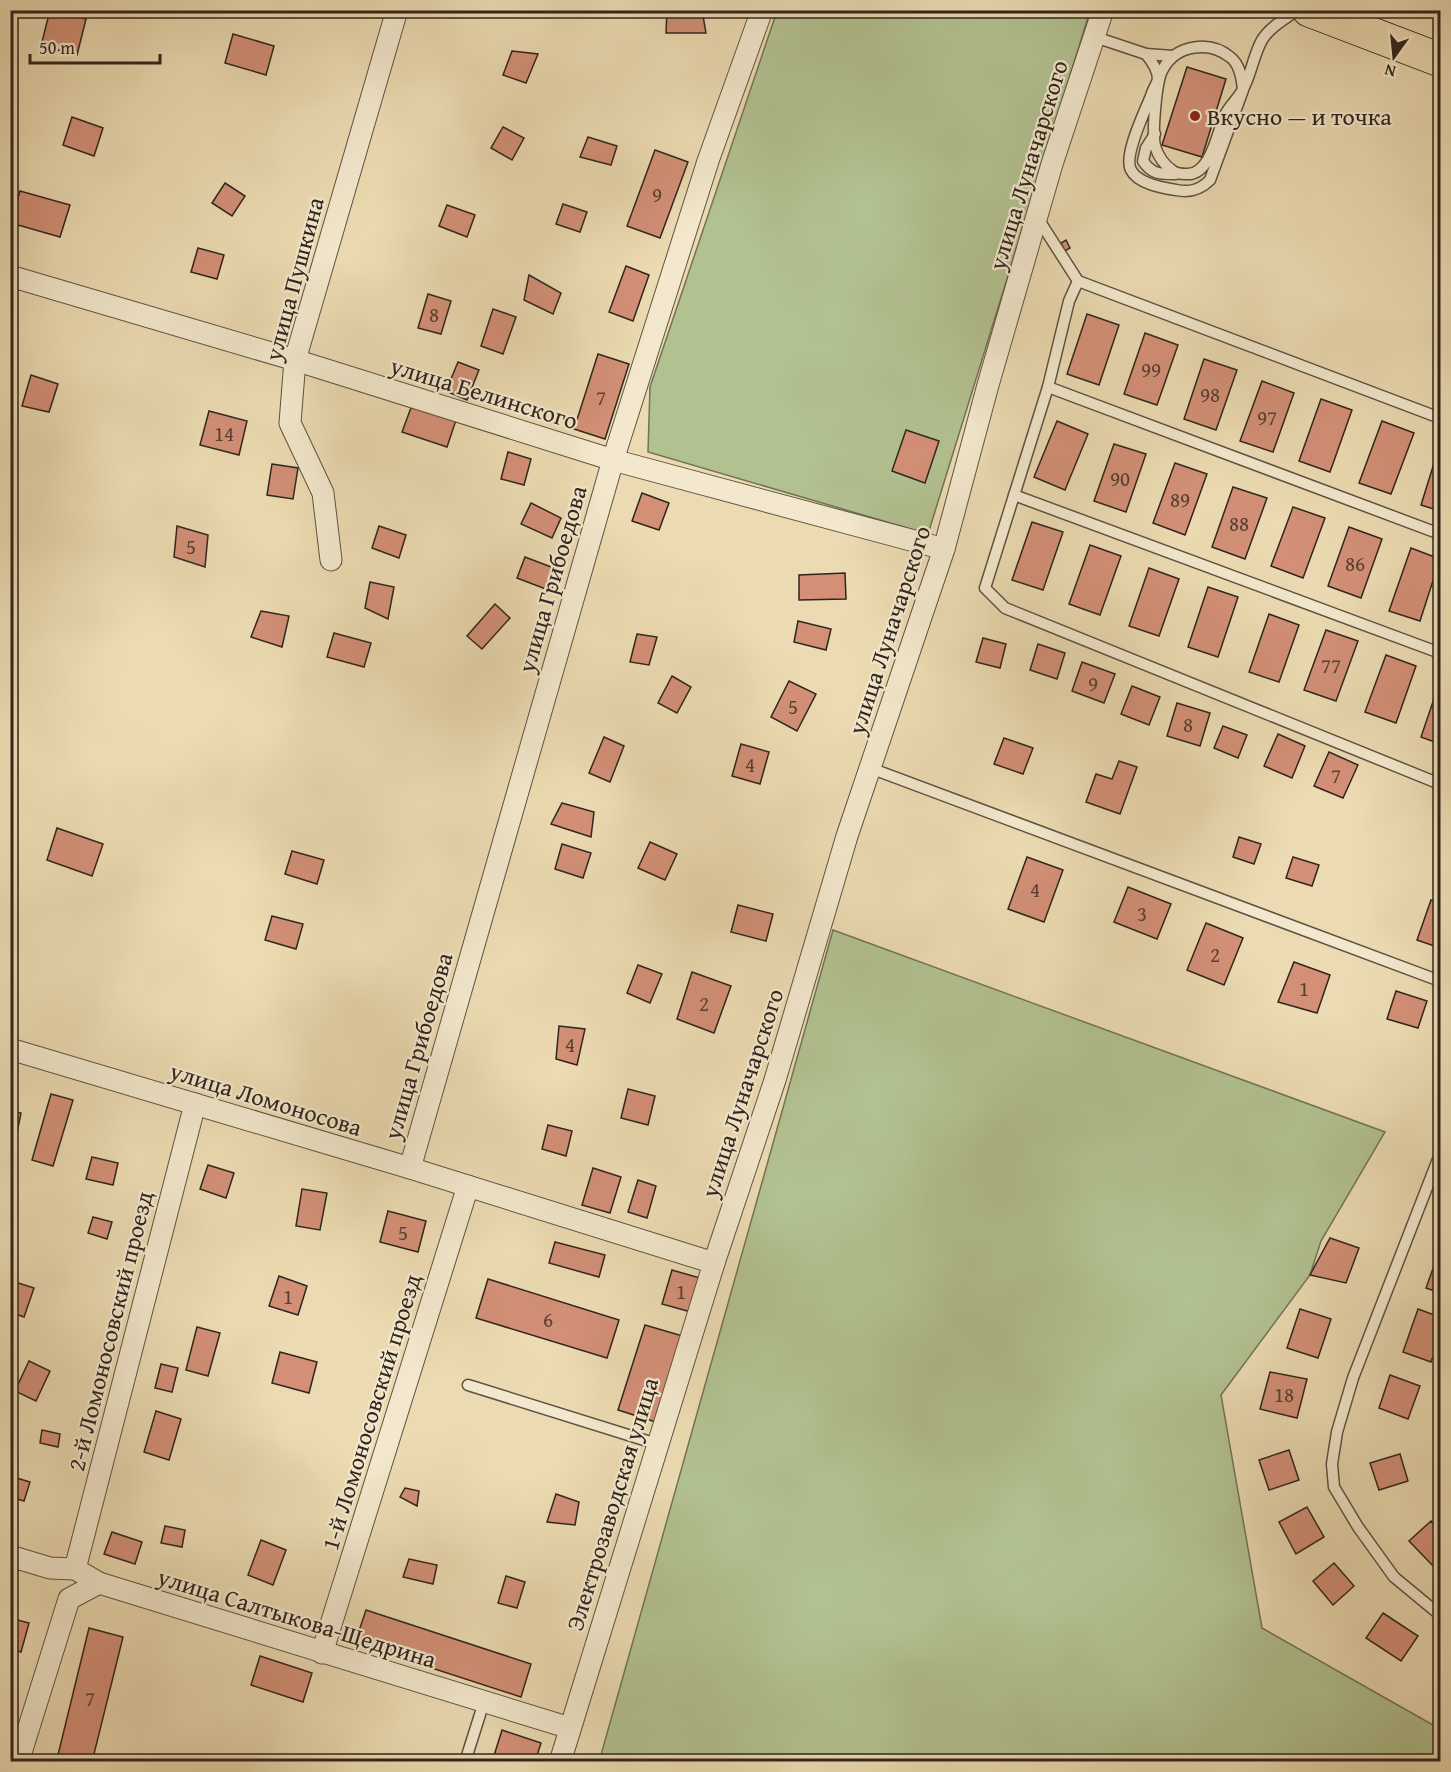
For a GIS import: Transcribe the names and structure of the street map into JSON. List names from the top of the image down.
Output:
{
  "streets": {
    "street": [
      "улица Луначарского",
      "улица Пушкина",
      "улица Белинского",
      "улица Грибоедова",
      "улица Ломоносова",
      "2-й Ломоносовский проезд",
      "1-й Ломоносовский проезд",
      "Электрозаводская улица",
      "улица Салтыкова-Щедрина"
    ]
  },
  "crossings": [
    ["улица Луначарского", "улица Белинского"],
    ["улица Луначарского", "улица Ломоносова"],
    ["улица Луначарского", "Электрозаводская улица"],
    ["улица Пушкина", "улица Белинского"],
    ["улица Белинского", "улица Грибоедова"],
    ["улица Грибоедова", "улица Ломоносова"],
    ["улица Ломоносова", "2-й Ломоносовский проезд"],
    ["улица Ломоносова", "1-й Ломоносовский проезд"],
    ["улица Ломоносова", "Электрозаводская улица"],
    ["2-й Ломоносовский проезд", "улица Салтыкова-Щедрина"],
    ["1-й Ломоносовский проезд", "улица Салтыкова-Щедрина"],
    ["Электрозаводская улица", "улица Салтыкова-Щедрина"]
  ],
  "places": ["Вкусно — и точка"],
  "house_numbers": [
    "9",
    "8",
    "99",
    "98",
    "7",
    "97",
    "14",
    "90",
    "89",
    "88",
    "5",
    "86",
    "77",
    "9",
    "5",
    "8",
    "4",
    "7",
    "4",
    "3",
    "2",
    "1",
    "2",
    "4",
    "5",
    "1",
    "1",
    "6",
    "18",
    "7"
  ],
  "scale_bar": "50 m",
  "north": "bottom"
}
